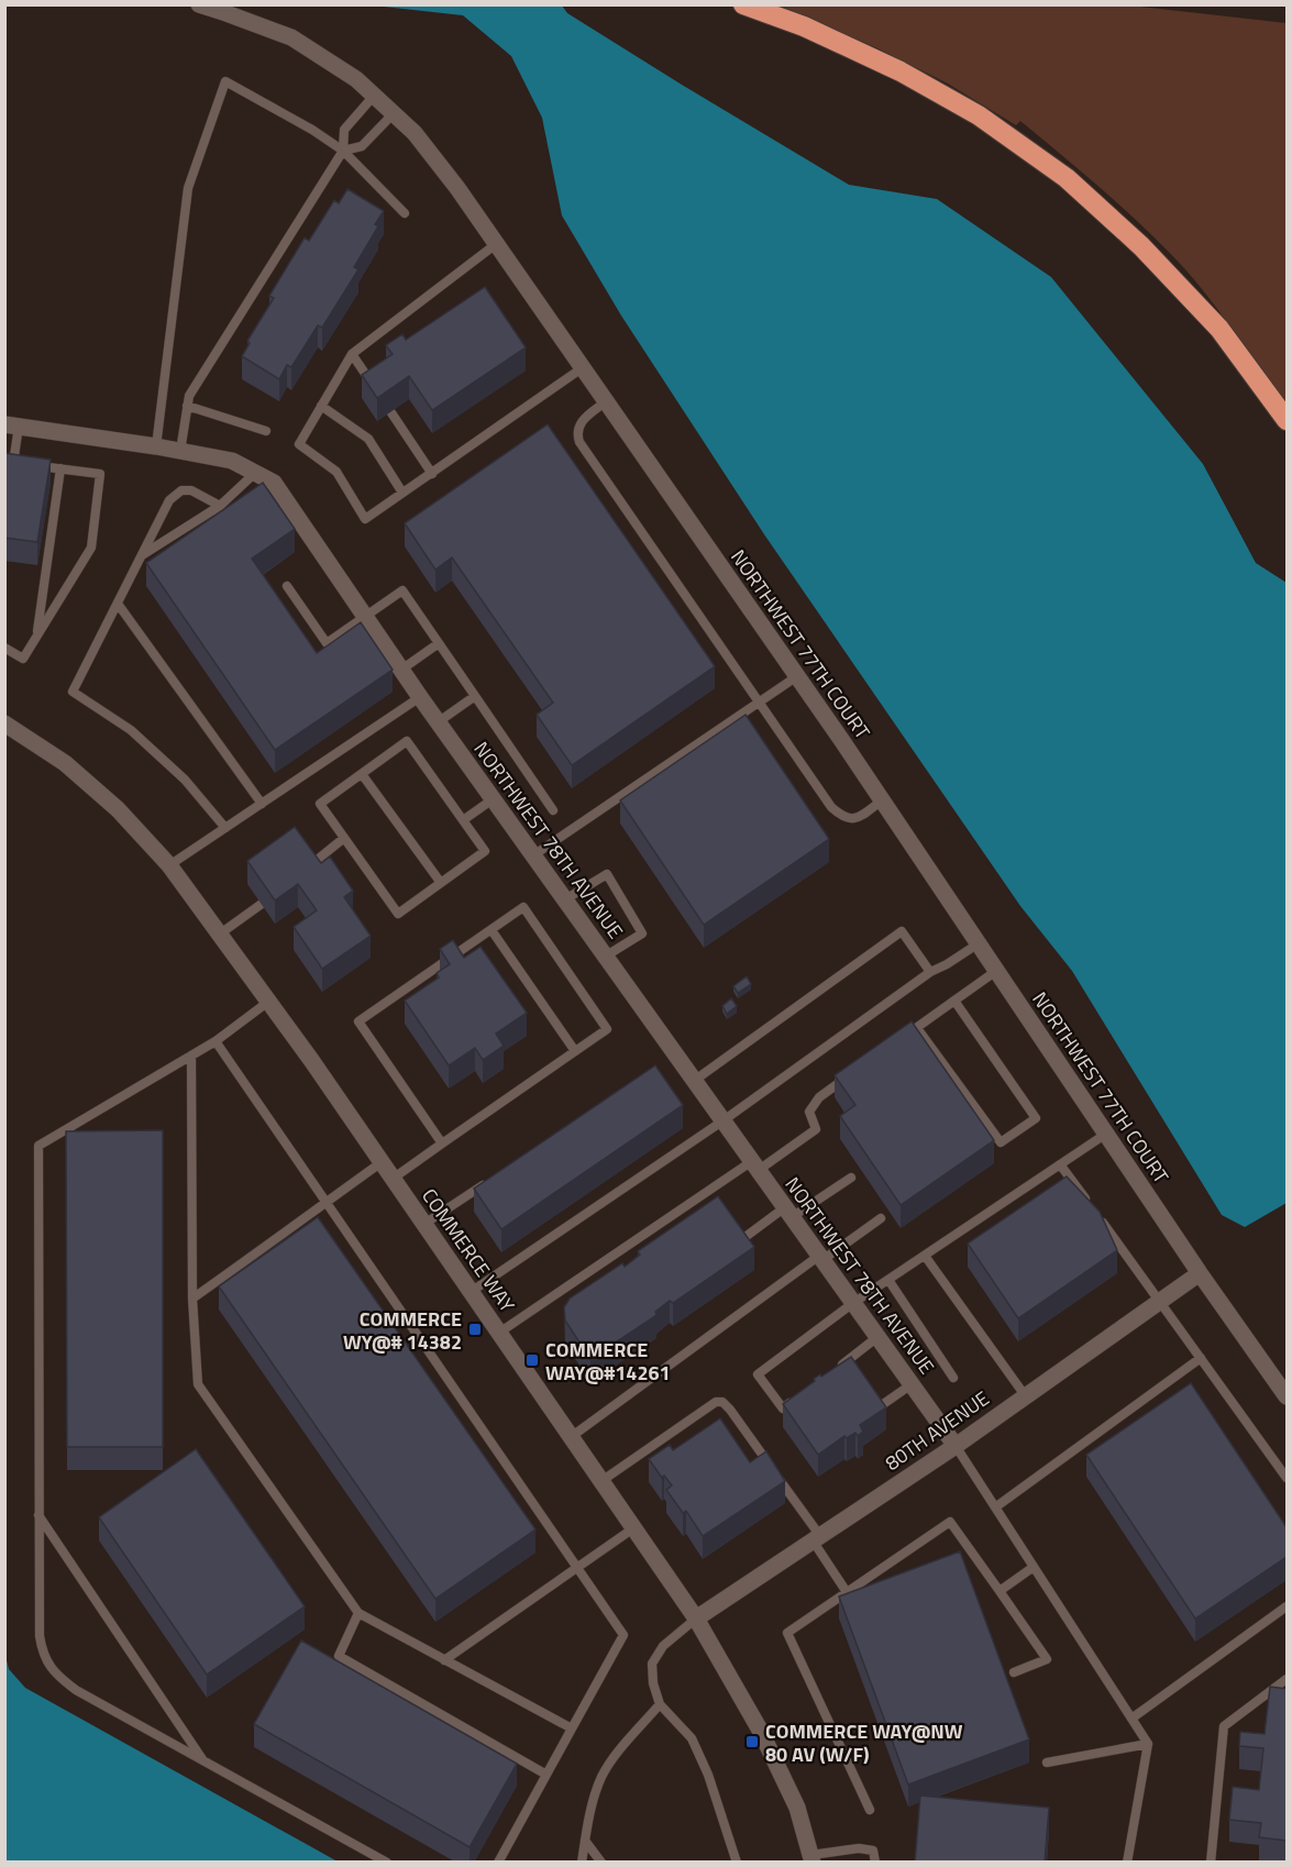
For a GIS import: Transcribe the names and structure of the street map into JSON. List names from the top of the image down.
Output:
{
  "streets": {
    "street": [
      "NORTHWEST 77TH COURT",
      "NORTHWEST 78TH AVENUE",
      "COMMERCE WAY",
      "80TH AVENUE"
    ]
  },
  "crossings": [
    ["NORTHWEST 77TH COURT", "80TH AVENUE"],
    ["NORTHWEST 78TH AVENUE", "80TH AVENUE"],
    ["COMMERCE WAY", "80TH AVENUE"]
  ],
  "places": {
    "transit": ["COMMERCE WY@# 14382", "COMMERCE WAY@#14261", "COMMERCE WAY@NW 80 AV (W/F)"]
  }
}
